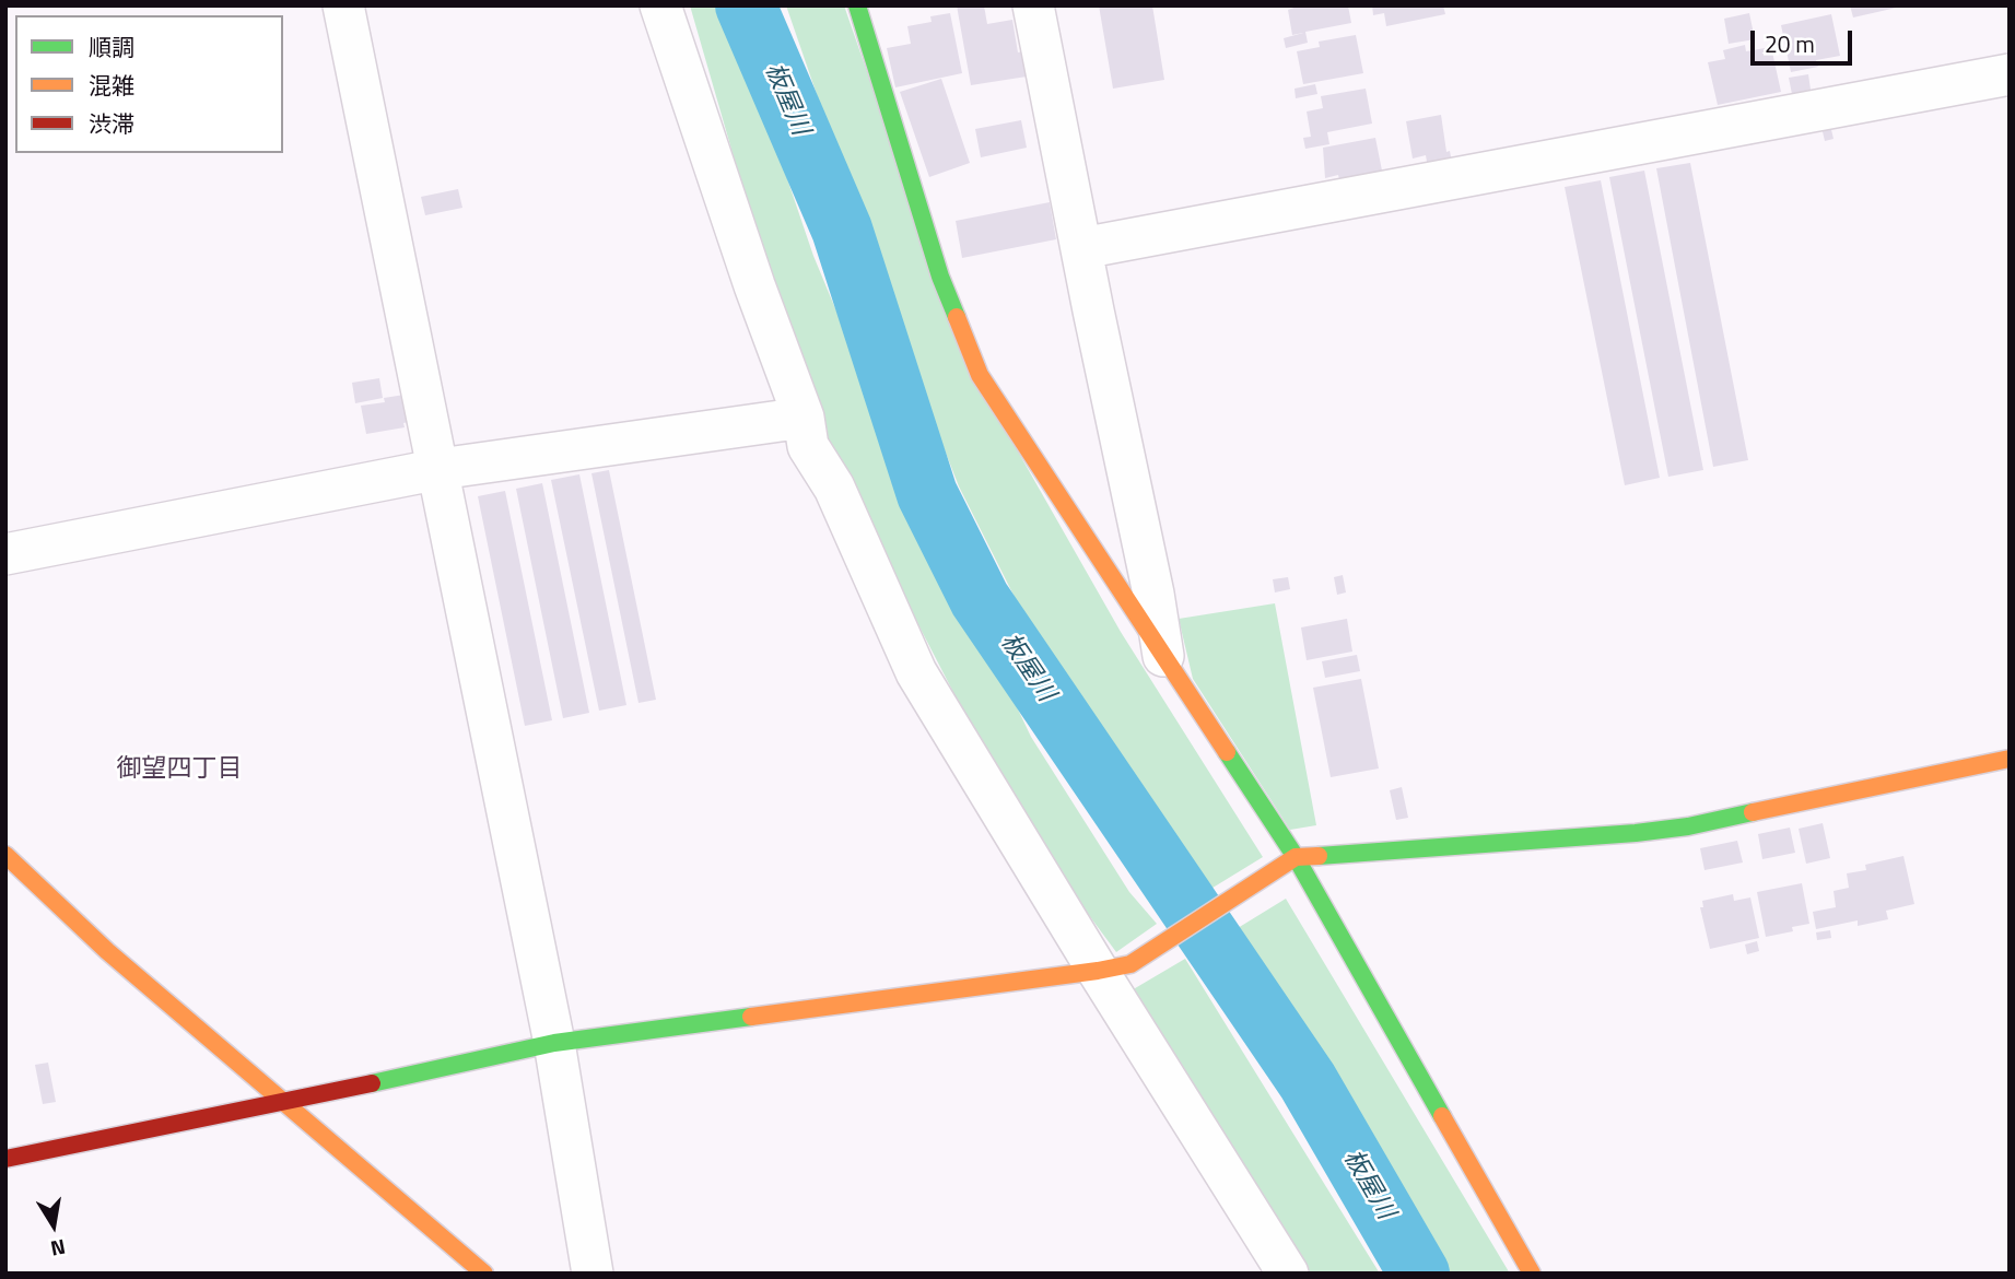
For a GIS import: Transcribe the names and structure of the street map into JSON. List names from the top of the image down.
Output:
{
  "districts": ["御望四丁目"],
  "water": ["板屋川"],
  "legend": ["順調", "混雑", "渋滞"],
  "scale_bar": "20 m",
  "north": "bottom"
}
